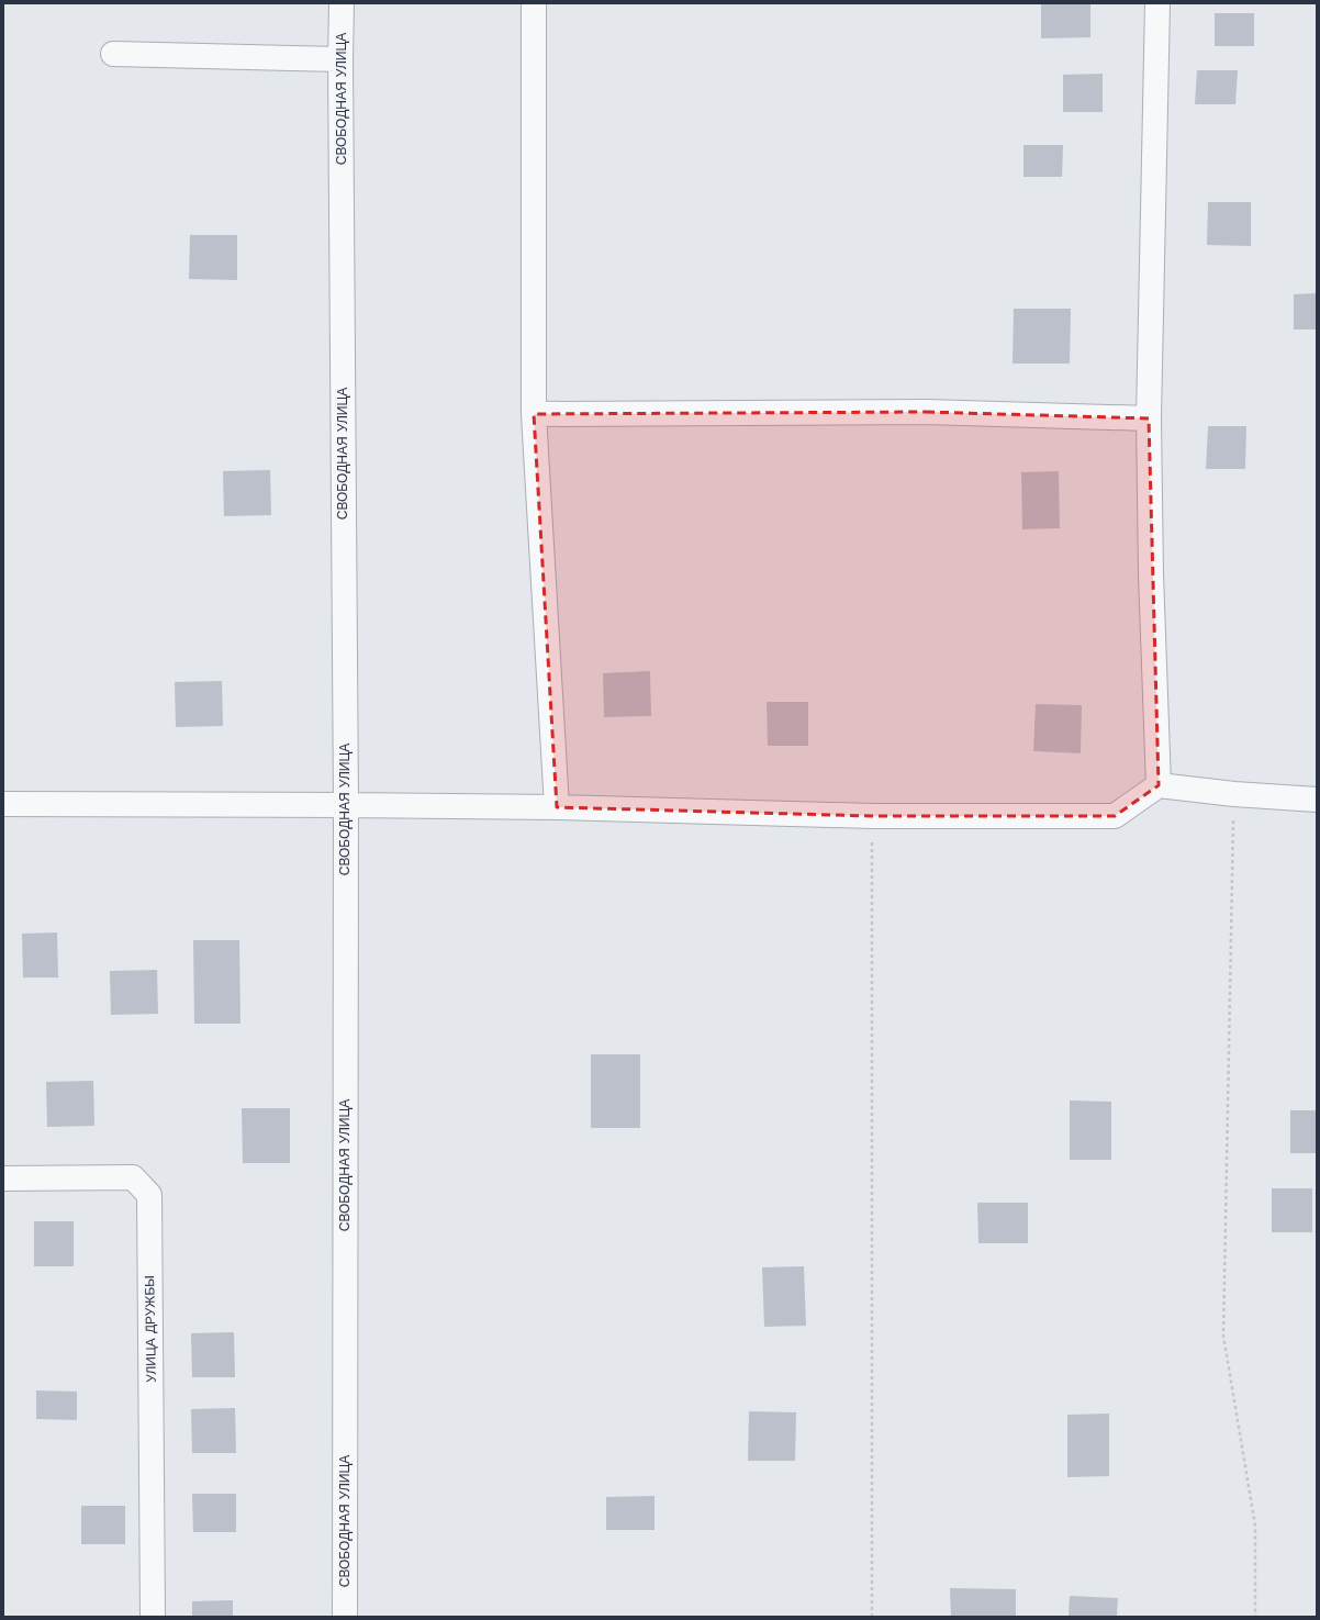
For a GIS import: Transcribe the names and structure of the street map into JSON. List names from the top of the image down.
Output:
{
  "streets": {
    "street": ["СВОБОДНАЯ УЛИЦА", "УЛИЦА ДРУЖБЫ"]
  }
}
